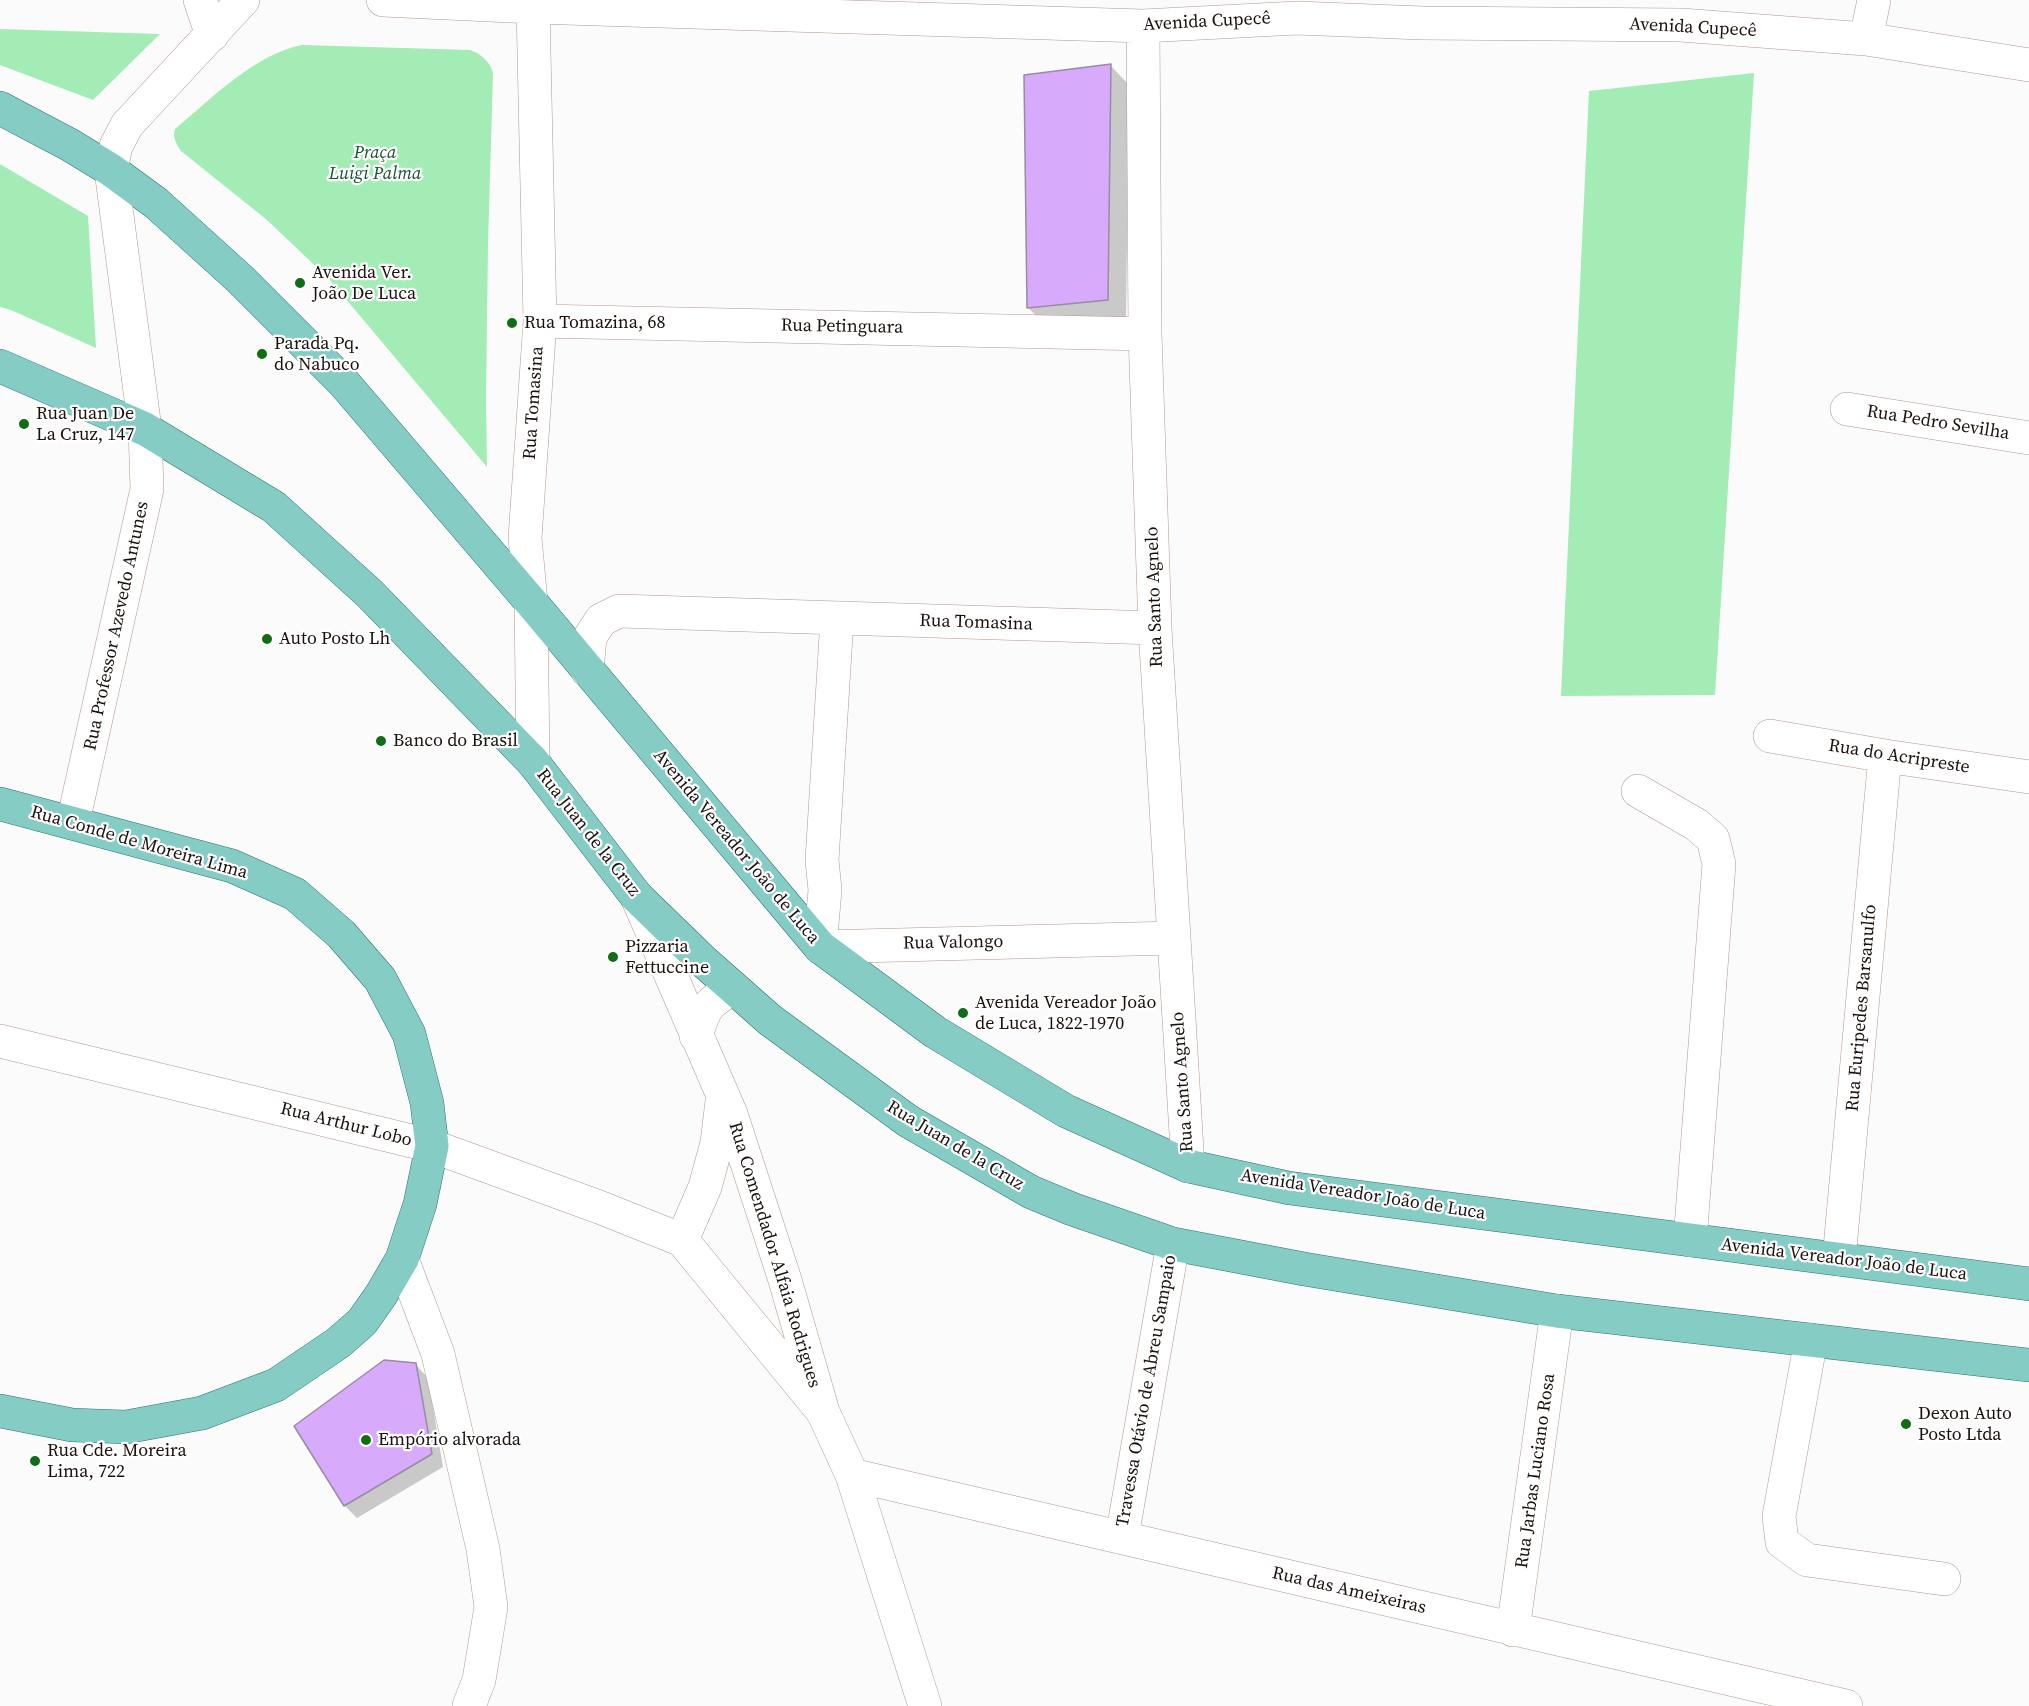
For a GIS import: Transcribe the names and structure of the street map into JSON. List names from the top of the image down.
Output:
{
  "streets": {
    "main road": ["Rua Juan de la Cruz", "Rua Conde de Moreira Lima", "Avenida Vereador João de Luca"],
    "street": [
      "Avenida Cupecê",
      "Rua Petinguara",
      "Rua Tomasina",
      "Rua Pedro Sevilha",
      "Rua Santo Agnelo",
      "Rua Professor Azevedo Antunes",
      "Rua do Acripreste",
      "Rua Valongo",
      "Rua Euripedes Barsanulfo",
      "Rua Arthur Lobo",
      "Rua Comendador Alfaia Rodrigues",
      "Travessa Otávio de Abreu Sampaio",
      "Rua Jarbas Luciano Rosa",
      "Rua das Ameixeiras"
    ]
  },
  "crossings": [
    ["Avenida Cupecê", "Rua Tomasina"],
    ["Avenida Cupecê", "Rua Santo Agnelo"],
    ["Rua Petinguara", "Rua Tomasina"],
    ["Rua Petinguara", "Rua Santo Agnelo"],
    ["Rua Tomasina", "Rua Santo Agnelo"],
    ["Rua Tomasina", "Rua Juan de la Cruz"],
    ["Rua Tomasina", "Avenida Vereador João de Luca"],
    ["Rua Santo Agnelo", "Avenida Vereador João de Luca"],
    ["Rua Santo Agnelo", "Rua Valongo"],
    ["Rua Professor Azevedo Antunes", "Rua Juan de la Cruz"],
    ["Rua Professor Azevedo Antunes", "Rua Conde de Moreira Lima"],
    ["Rua do Acripreste", "Rua Euripedes Barsanulfo"],
    ["Rua Juan de la Cruz", "Rua Comendador Alfaia Rodrigues"],
    ["Rua Juan de la Cruz", "Travessa Otávio de Abreu Sampaio"],
    ["Rua Conde de Moreira Lima", "Rua Arthur Lobo"],
    ["Avenida Vereador João de Luca", "Rua Valongo"],
    ["Avenida Vereador João de Luca", "Rua Euripedes Barsanulfo"],
    ["Rua Arthur Lobo", "Rua Comendador Alfaia Rodrigues"],
    ["Rua Comendador Alfaia Rodrigues", "Rua das Ameixeiras"],
    ["Travessa Otávio de Abreu Sampaio", "Rua das Ameixeiras"],
    ["Rua Jarbas Luciano Rosa", "Rua das Ameixeiras"]
  ],
  "parks": ["Praça Luigi Palma"],
  "places": [
    "Avenida Ver. João De Luca",
    "Rua Tomazina, 68",
    "Parada Pq. do Nabuco",
    "Rua Juan De La Cruz, 147",
    "Auto Posto Lh",
    "Banco do Brasil",
    "Pizzaria Fettuccine",
    "Avenida Vereador João de Luca, 1822-1970",
    "Dexon Auto Posto Ltda",
    "Empório alvorada",
    "Rua Cde. Moreira Lima, 722"
  ]
}
